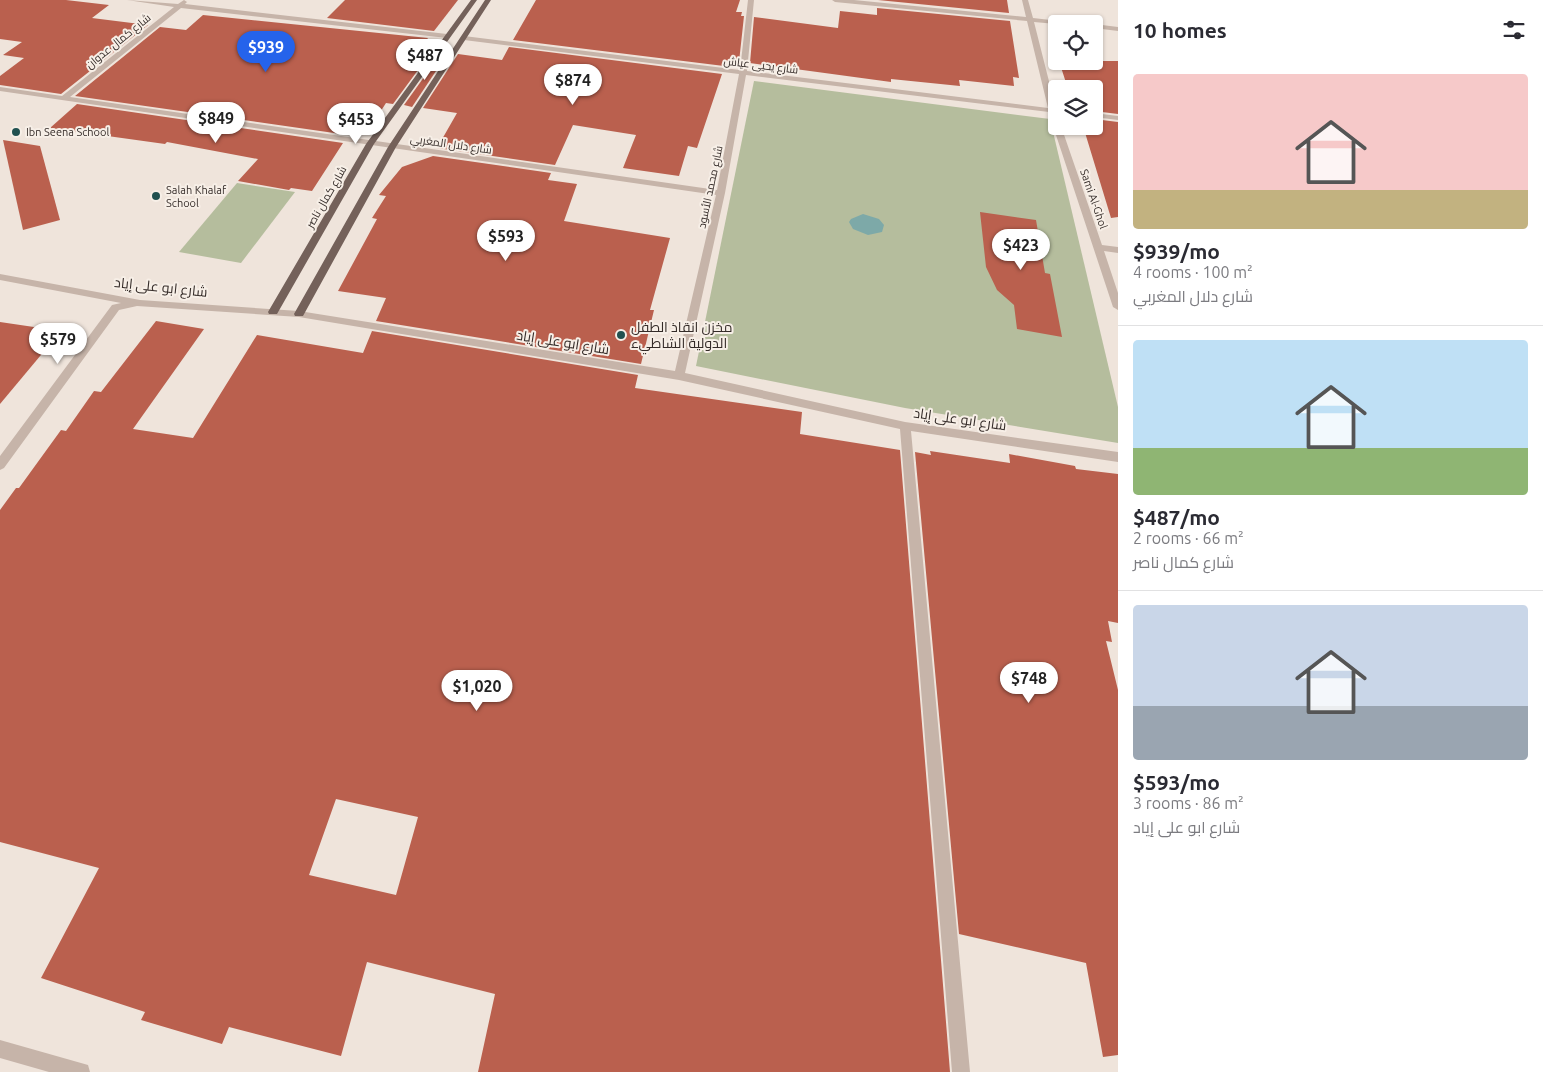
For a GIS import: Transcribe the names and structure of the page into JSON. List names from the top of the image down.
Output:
{
  "streets": {
    "main road": ["شارع كمال ناصر"],
    "street": [
      "شارع كمال عدوان",
      "شارع يحيى عياش",
      "شارع دلال المغربي",
      "شارع محمد الأسود",
      "Sami Al-Ghol",
      "شارع ابو على إياد"
    ]
  },
  "crossings": [
    ["شارع كمال عدوان", "شارع دلال المغربي"],
    ["شارع يحيى عياش", "شارع محمد الأسود"],
    ["شارع دلال المغربي", "شارع محمد الأسود"],
    ["شارع دلال المغربي", "شارع كمال ناصر"],
    ["شارع محمد الأسود", "شارع ابو على إياد"],
    ["شارع كمال ناصر", "شارع ابو على إياد"]
  ],
  "places": ["Ibn Seena School", "Salah Khalaf School", "مخزن انقاذ الطفل الدولية الشاطيء"],
  "page": {
    "heading": "10 homes",
    "price": [
      "$939",
      "$487",
      "$874",
      "$849",
      "$453",
      "$593",
      "$423",
      "$579",
      "$748",
      "$1,020"
    ],
    "list": [
      {
        "name": "$939/mo",
        "note": "4 rooms · 100 m² · شارع دلال المغربي"
      },
      {
        "name": "$487/mo",
        "note": "2 rooms · 66 m² · شارع كمال ناصر"
      },
      {
        "name": "$593/mo",
        "note": "3 rooms · 86 m² · شارع ابو على إياد"
      }
    ]
  }
}
